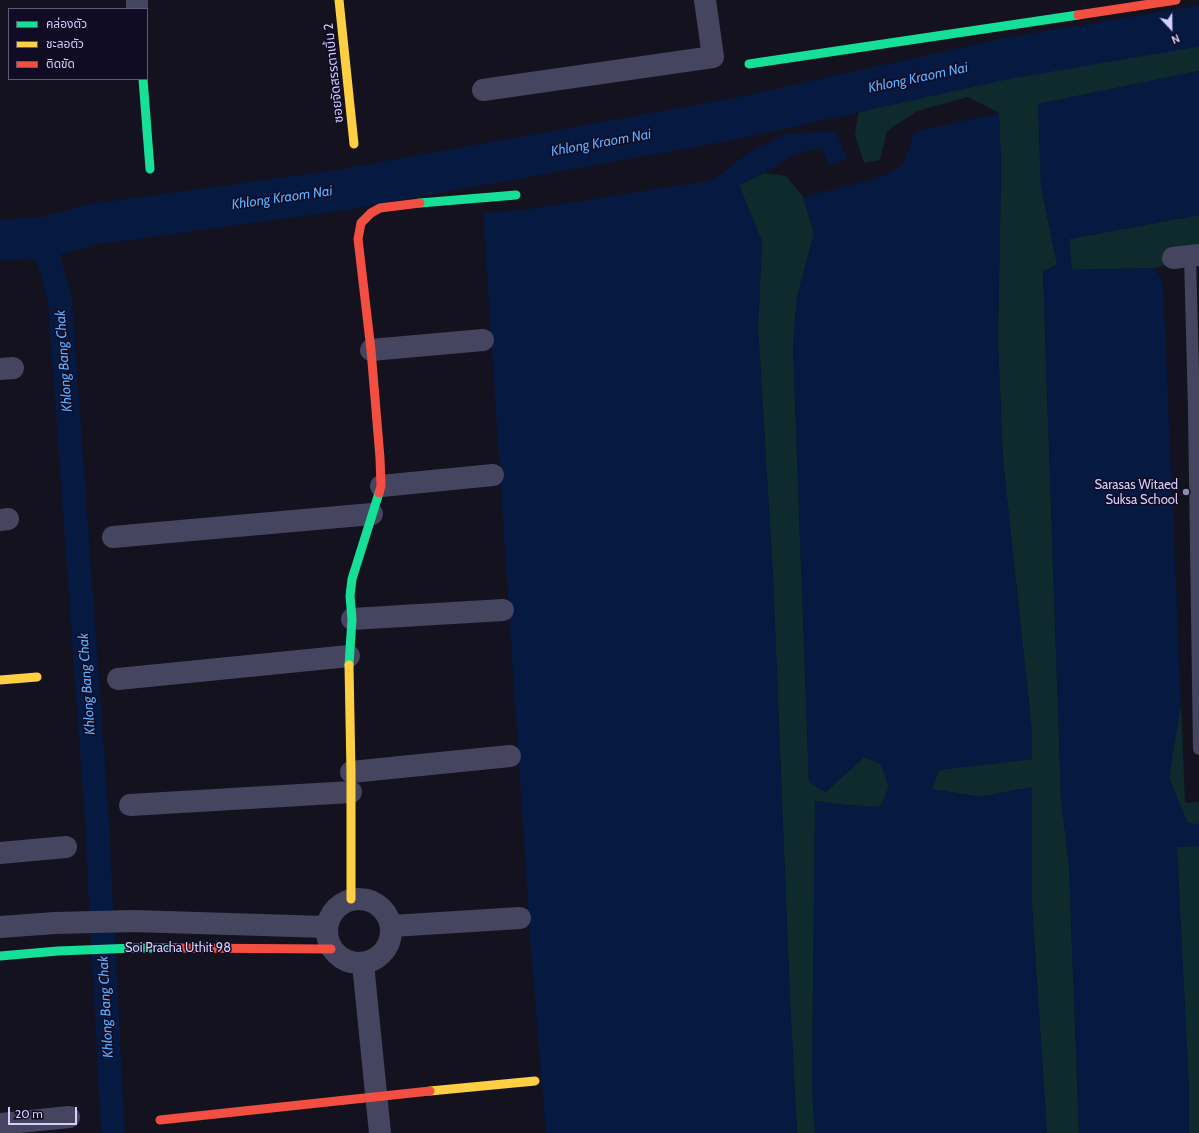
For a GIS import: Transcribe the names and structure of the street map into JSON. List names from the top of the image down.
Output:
{
  "streets": {
    "street": ["ซอยจัดสรรตาเบิ้ม 2", "Soi Pracha Uthit 98"]
  },
  "water": ["Khlong Kraom Nai", "Khlong Bang Chak"],
  "places": ["Sarasas Witaed Suksa School"],
  "legend": ["คล่องตัว", "ชะลอตัว", "ติดขัด"],
  "scale_bar": "20 m",
  "north": "bottom"
}
